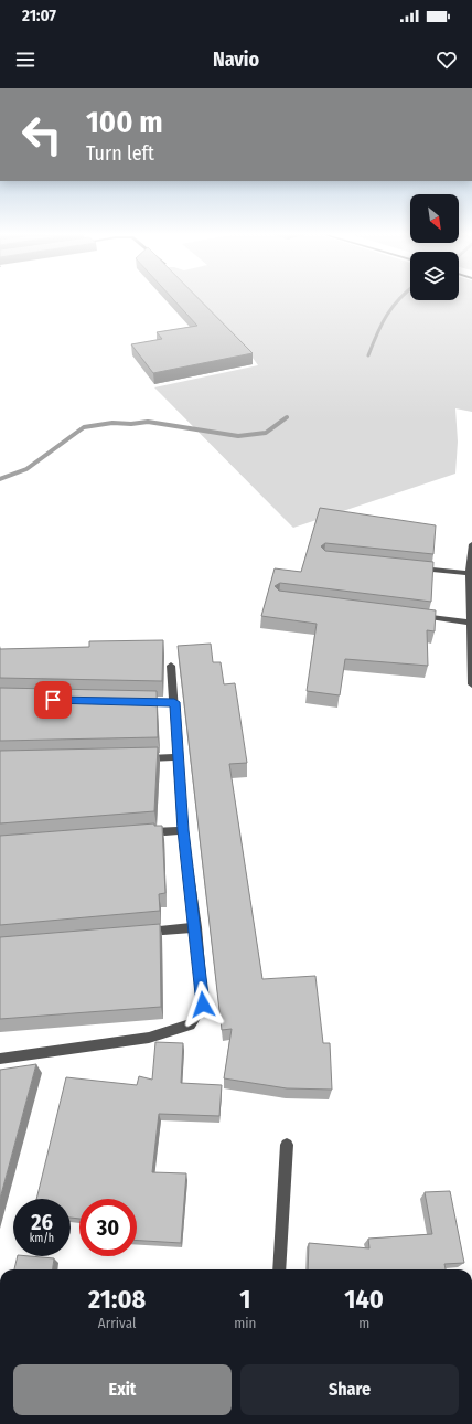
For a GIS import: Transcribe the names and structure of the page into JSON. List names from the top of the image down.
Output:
{
  "north": "bottom right",
  "page": {
    "status": "21:07",
    "header": "Navio",
    "turn": ["100 m", "Turn left"],
    "speed": "26 km/h",
    "limit": "30",
    "eta": [
      "21:08",
      "Arrival",
      "1",
      "min",
      "140",
      "m"
    ],
    "buttons": ["Exit", "Share"]
  }
}
